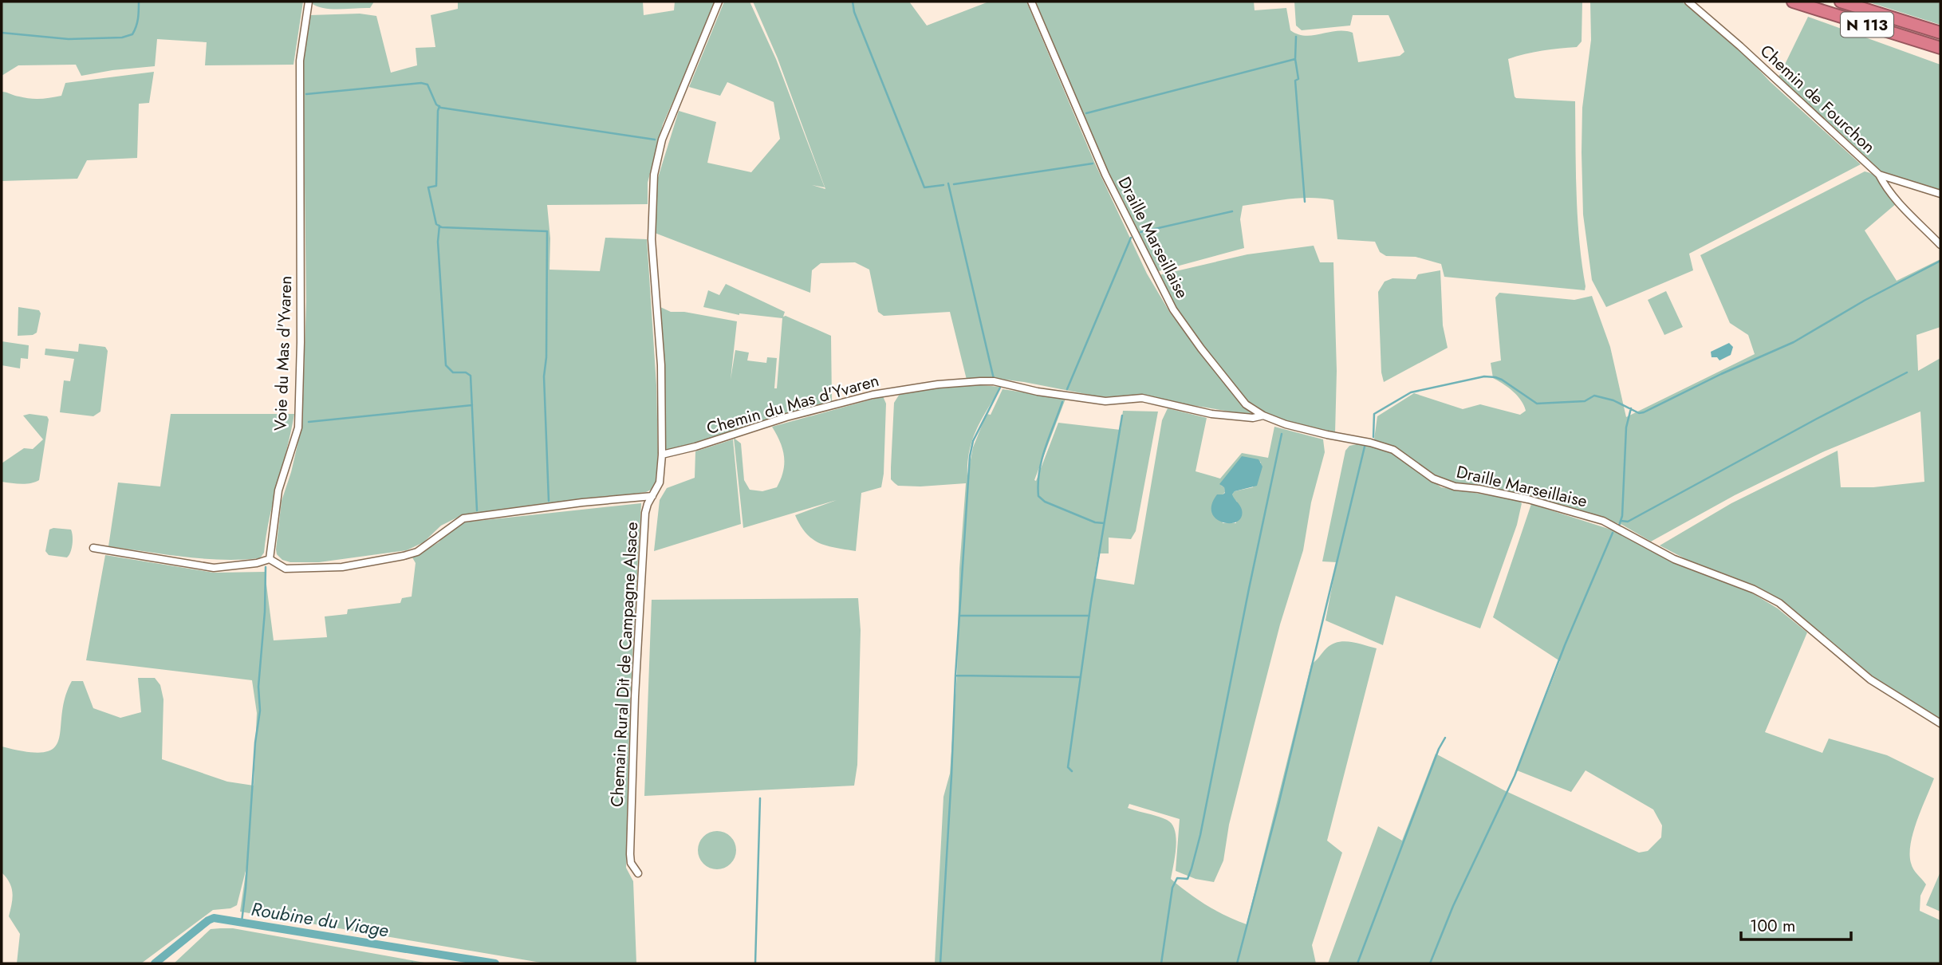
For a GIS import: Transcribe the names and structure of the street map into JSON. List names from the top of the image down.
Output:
{
  "streets": {
    "highway": ["N 113"],
    "street": [
      "Chemin de Fourchon",
      "Draille Marseillaise",
      "Voie du Mas d'Yvaren",
      "Chemin du Mas d'Yvaren",
      "Chemain Rural Dit de Campagne Alsace"
    ]
  },
  "crossings": [
    ["Draille Marseillaise", "Chemin du Mas d'Yvaren"],
    ["Chemin du Mas d'Yvaren", "Chemain Rural Dit de Campagne Alsace"]
  ],
  "water": ["Roubine du Viage"],
  "scale_bar": "100 m"
}
